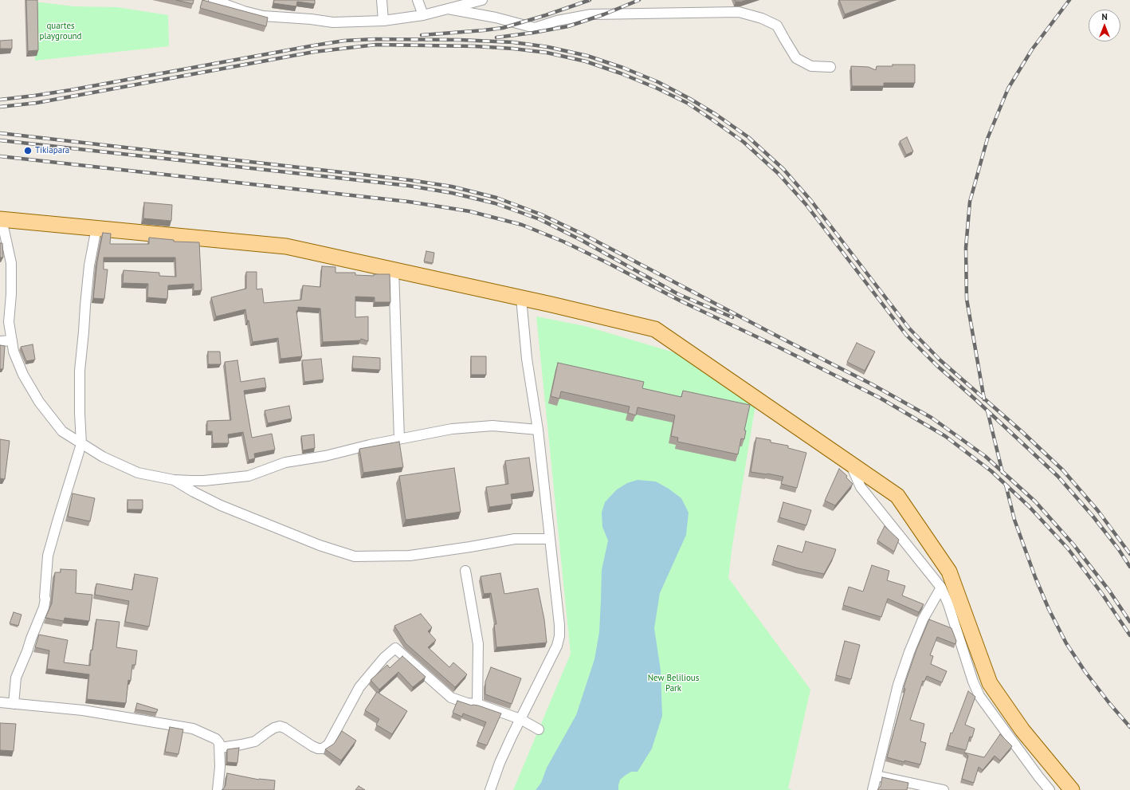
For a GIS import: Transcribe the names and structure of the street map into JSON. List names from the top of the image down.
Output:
{
  "parks": ["quartes playground", "New Belilious Park"],
  "places": ["Tikiapara"],
  "north": "top"
}
